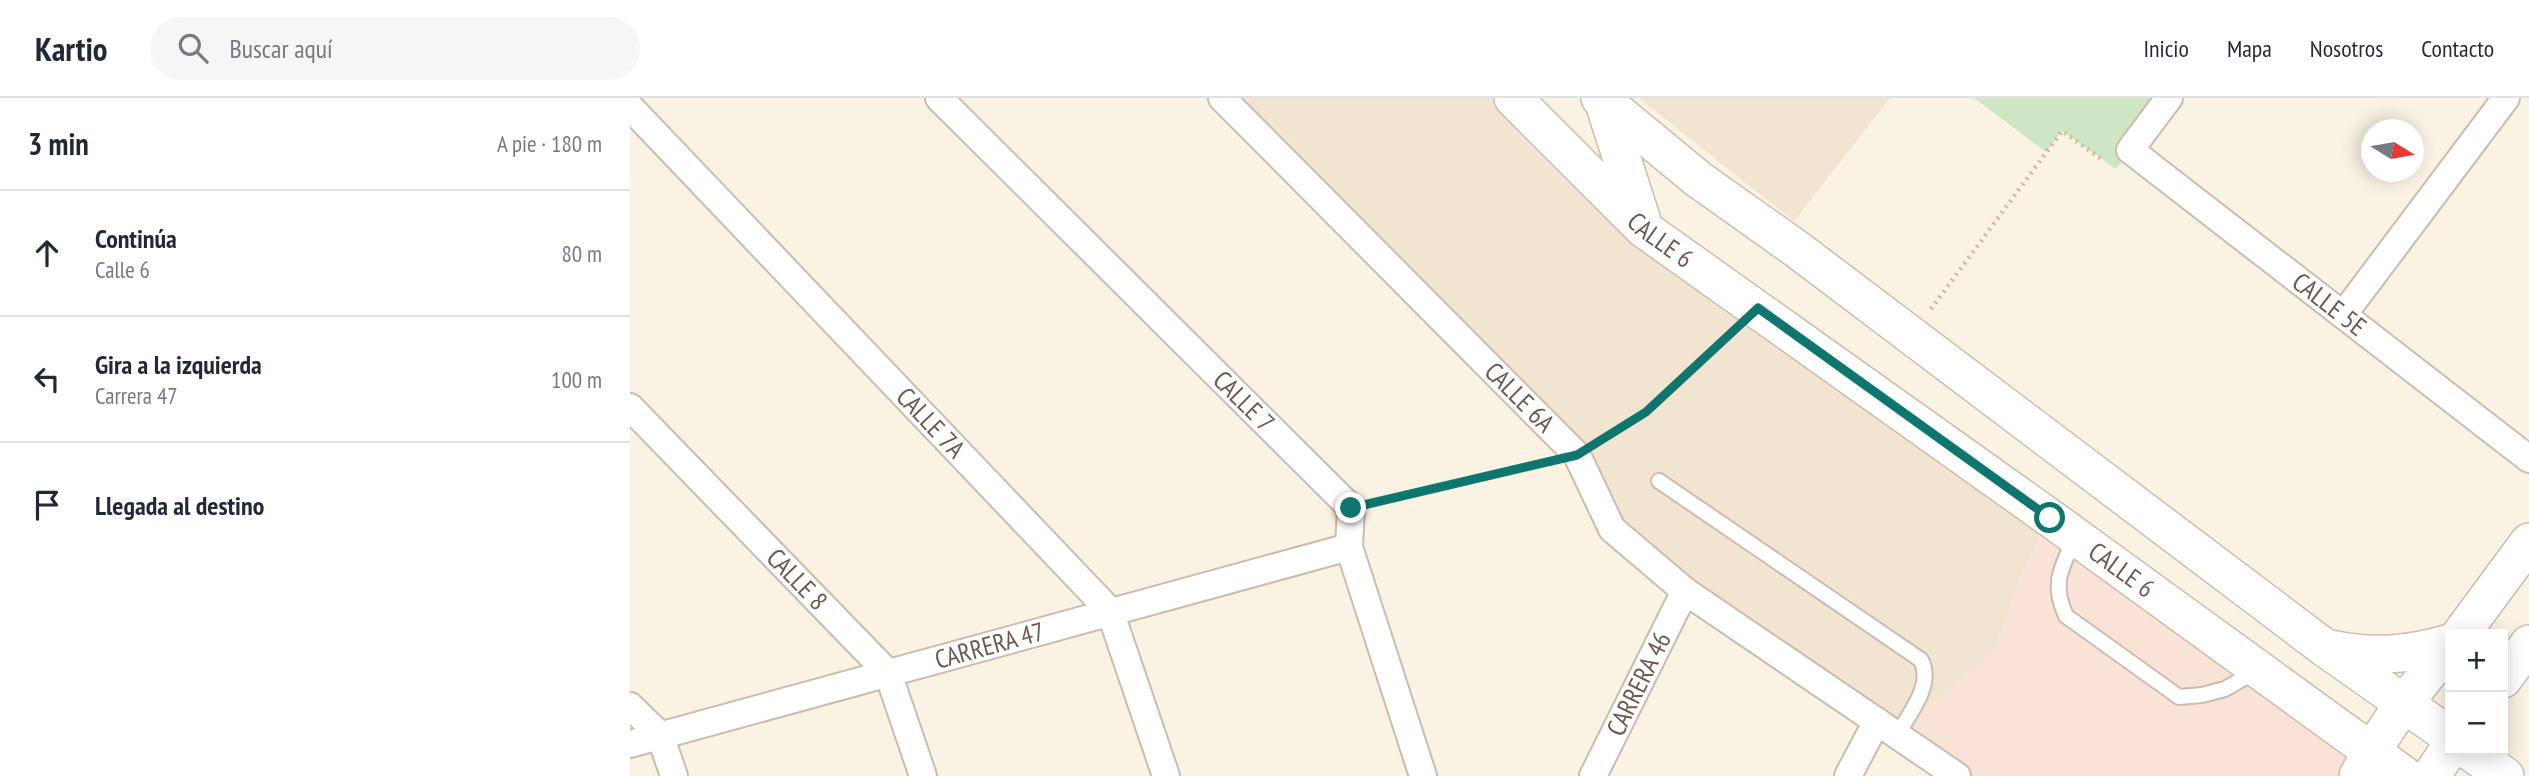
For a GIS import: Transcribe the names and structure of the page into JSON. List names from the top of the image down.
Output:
{
  "streets": {
    "main road": ["CALLE 6"],
    "street": [
      "CALLE 5E",
      "CALLE 6A",
      "CALLE 7",
      "CALLE 7A",
      "CALLE 8",
      "CARRERA 47",
      "CARRERA 46"
    ]
  },
  "crossings": [
    ["CALLE 6A", "CARRERA 46"],
    ["CALLE 7A", "CARRERA 47"],
    ["CALLE 8", "CARRERA 47"]
  ],
  "north": "right",
  "page": {
    "header": "Kartio",
    "search": "Buscar aquí",
    "nav": [
      "Inicio",
      "Mapa",
      "Nosotros",
      "Contacto"
    ],
    "heading": ["3 min", "A pie · 180 m"],
    "list": [
      ["Continúa", "Calle 6", "80 m"],
      ["Gira a la izquierda", "Carrera 47", "100 m"],
      "Llegada al destino"
    ],
    "map_buttons": ["+", "−"]
  }
}
